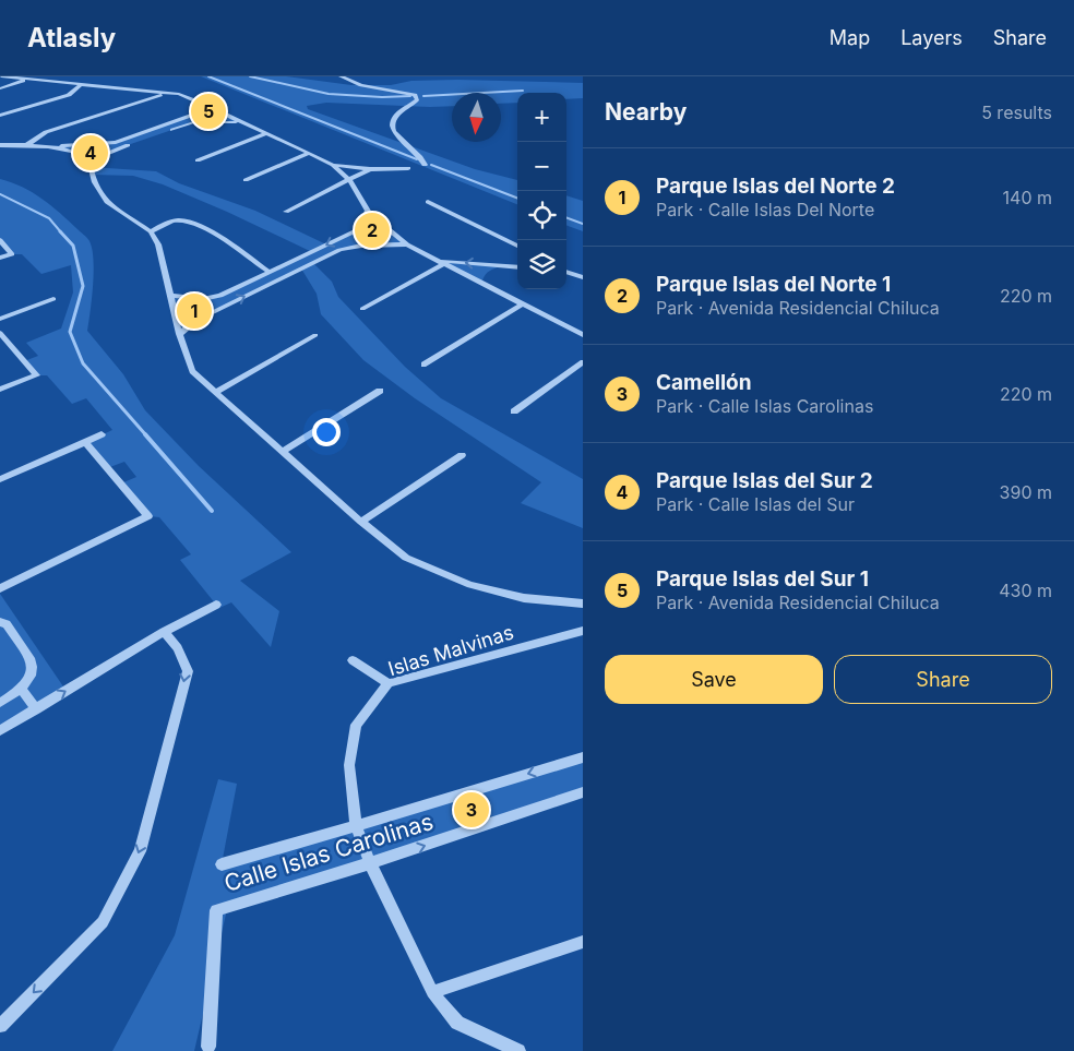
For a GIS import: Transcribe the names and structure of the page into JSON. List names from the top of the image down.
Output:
{
  "streets": {
    "street": ["Islas Malvinas", "Calle Islas Carolinas"]
  },
  "crossings": [
    ["Islas Malvinas", "Calle Islas Carolinas"]
  ],
  "north": "bottom",
  "page": {
    "header": "Atlasly",
    "nav": ["Map", "Layers", "Share"],
    "heading": ["Nearby", "5 results"],
    "pins": [
      "5",
      "4",
      "2",
      "1",
      "3"
    ],
    "map_buttons": ["+", "−"],
    "list": [
      {
        "mark": "1",
        "name": "Parque Islas del Norte 2",
        "note": "Park · Calle Islas Del Norte",
        "value": "140 m"
      },
      {
        "mark": "2",
        "name": "Parque Islas del Norte 1",
        "note": "Park · Avenida Residencial Chiluca",
        "value": "220 m"
      },
      {
        "mark": "3",
        "name": "Camellón",
        "note": "Park · Calle Islas Carolinas",
        "value": "220 m"
      },
      {
        "mark": "4",
        "name": "Parque Islas del Sur 2",
        "note": "Park · Calle Islas del Sur",
        "value": "390 m"
      },
      {
        "mark": "5",
        "name": "Parque Islas del Sur 1",
        "note": "Park · Avenida Residencial Chiluca",
        "value": "430 m"
      }
    ],
    "buttons": ["Save", "Share"]
  }
}
